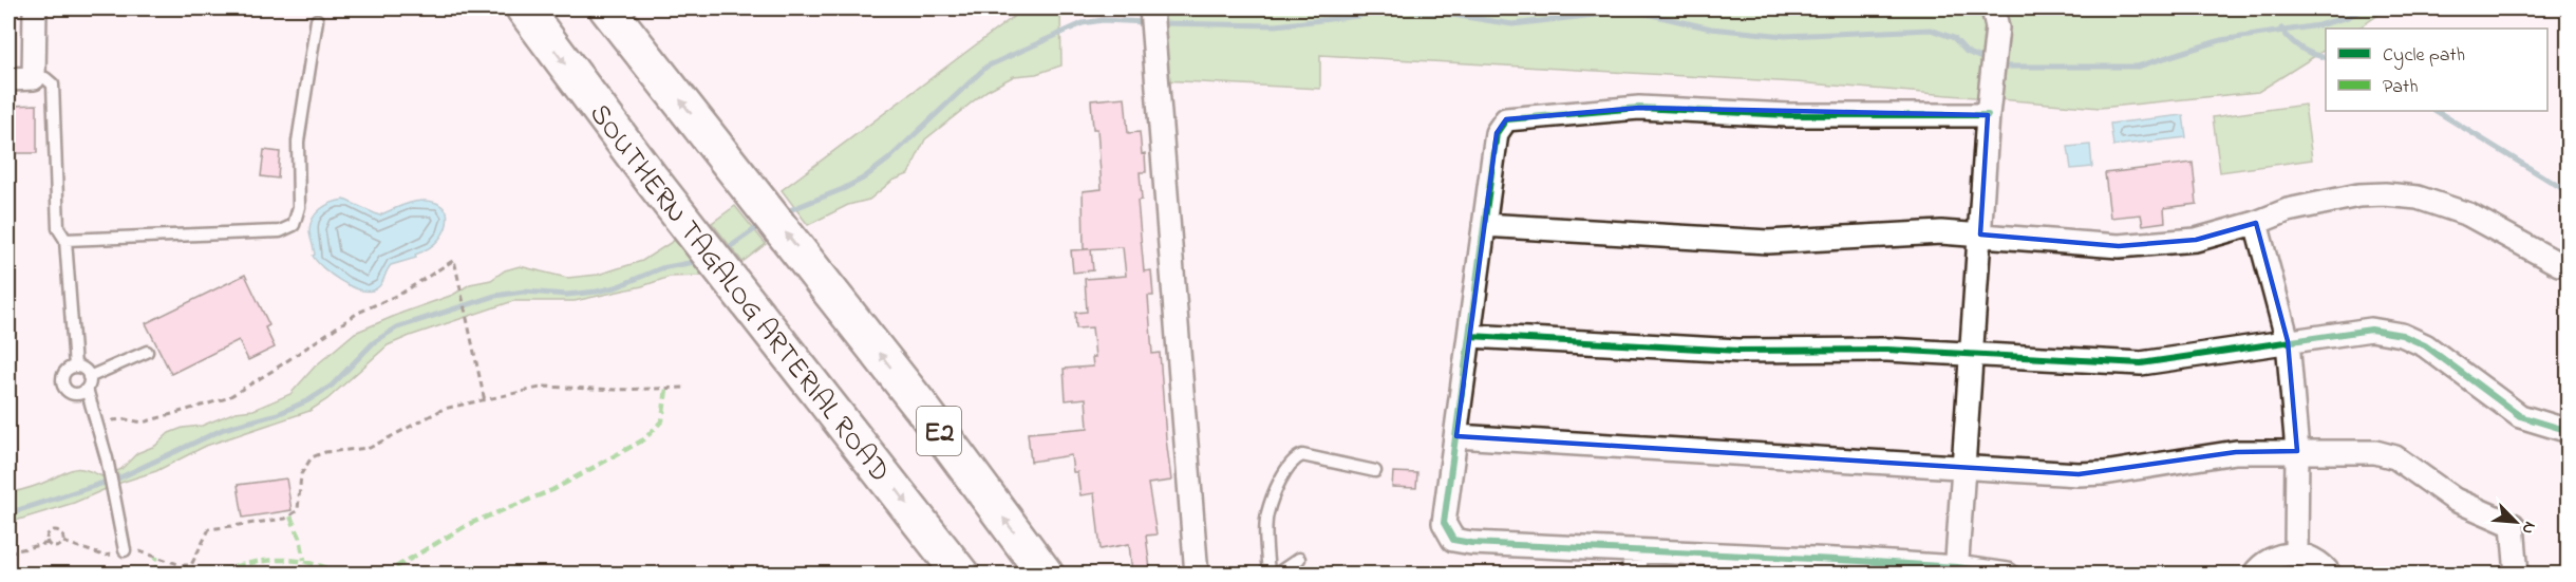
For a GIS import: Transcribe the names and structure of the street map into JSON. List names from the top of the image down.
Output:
{
  "streets": {
    "highway": ["SOUTHERN TAGALOG ARTERIAL ROAD", "E2"]
  },
  "legend": ["Cycle path", "Path"],
  "north": "bottom right"
}
